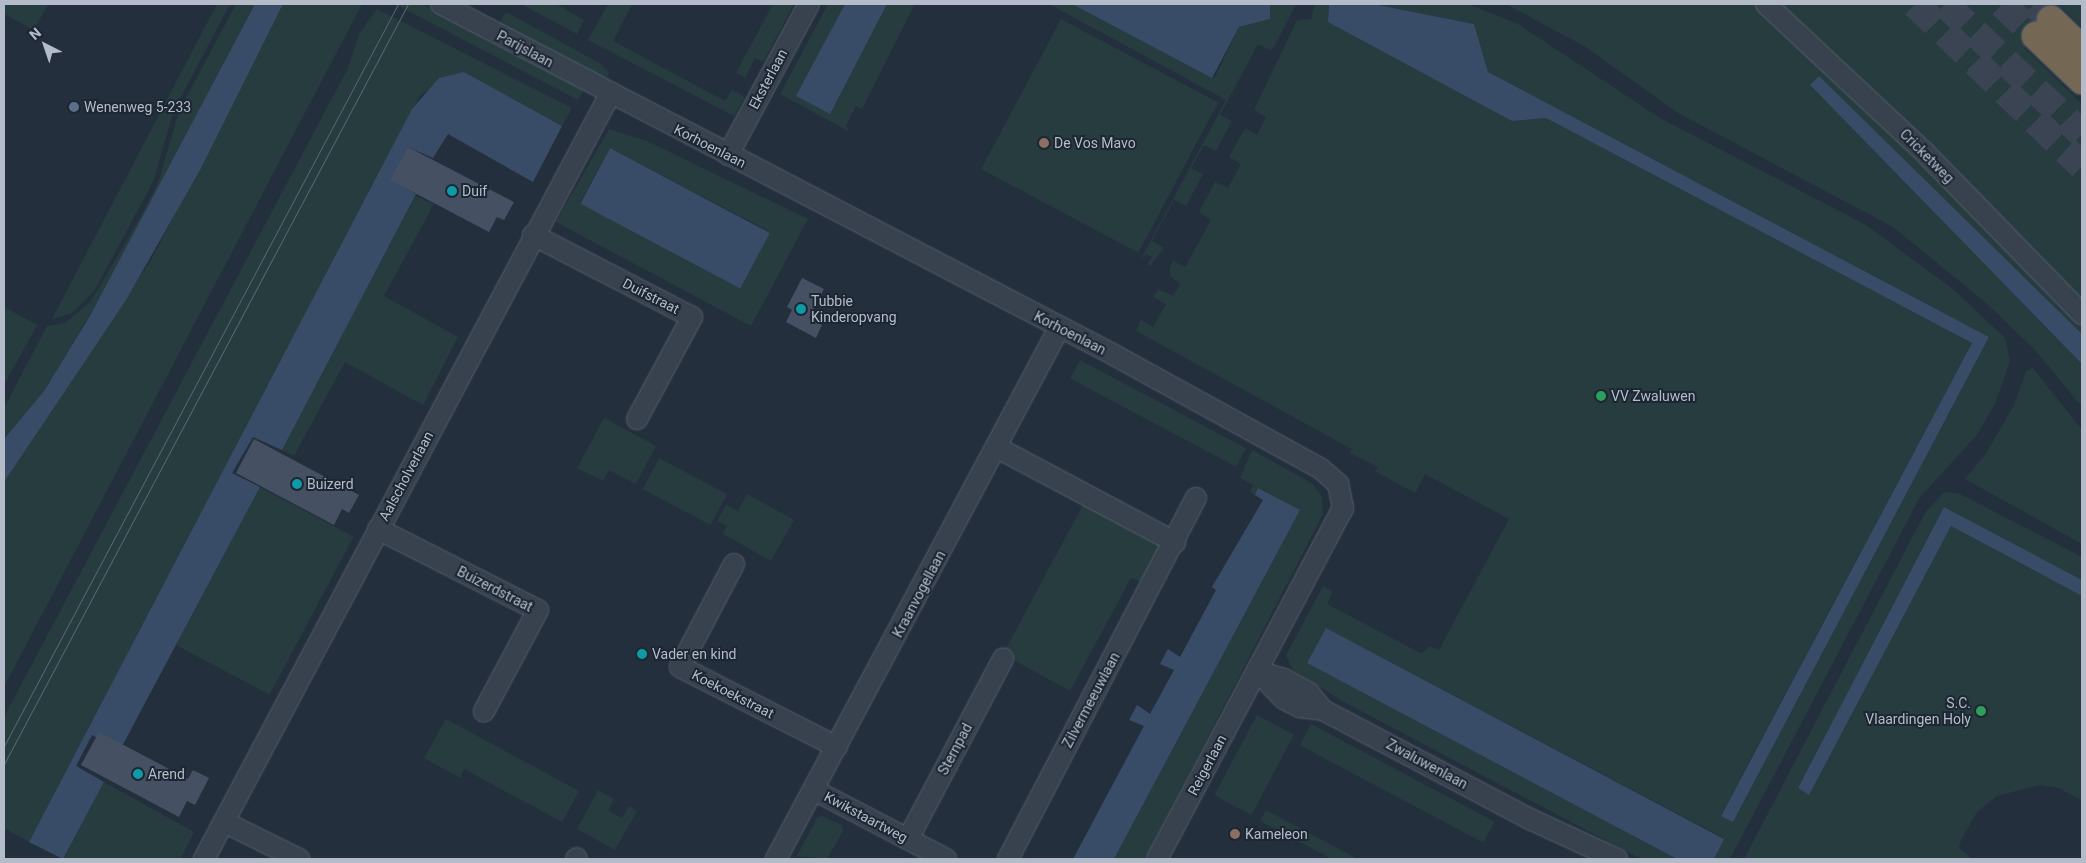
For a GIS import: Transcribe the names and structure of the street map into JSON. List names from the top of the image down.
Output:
{
  "streets": {
    "street": [
      "Parijslaan",
      "Eksterlaan",
      "Korhoenlaan",
      "Cricketweg",
      "Duifstraat",
      "Aalscholverlaan",
      "Buizerdstraat",
      "Kraanvogellaan",
      "Koekoekstraat",
      "Zilvermeeuwlaan",
      "Sternpad",
      "Zwaluwenlaan",
      "Reigerlaan",
      "Kwikstaartweg"
    ]
  },
  "crossings": [
    ["Parijslaan", "Korhoenlaan"],
    ["Parijslaan", "Aalscholverlaan"],
    ["Eksterlaan", "Korhoenlaan"],
    ["Korhoenlaan", "Aalscholverlaan"],
    ["Korhoenlaan", "Kraanvogellaan"],
    ["Korhoenlaan", "Zwaluwenlaan"],
    ["Korhoenlaan", "Reigerlaan"],
    ["Duifstraat", "Aalscholverlaan"],
    ["Aalscholverlaan", "Buizerdstraat"],
    ["Kraanvogellaan", "Koekoekstraat"],
    ["Kraanvogellaan", "Kwikstaartweg"],
    ["Sternpad", "Kwikstaartweg"],
    ["Zwaluwenlaan", "Reigerlaan"]
  ],
  "places": [
    "Wenenweg 5-233",
    "De Vos Mavo",
    "Duif",
    "Tubbie Kinderopvang",
    "VV Zwaluwen",
    "Buizerd",
    "Vader en kind",
    "S.C. Vlaardingen Holy",
    "Arend",
    "Kameleon"
  ],
  "north": "top left"
}
